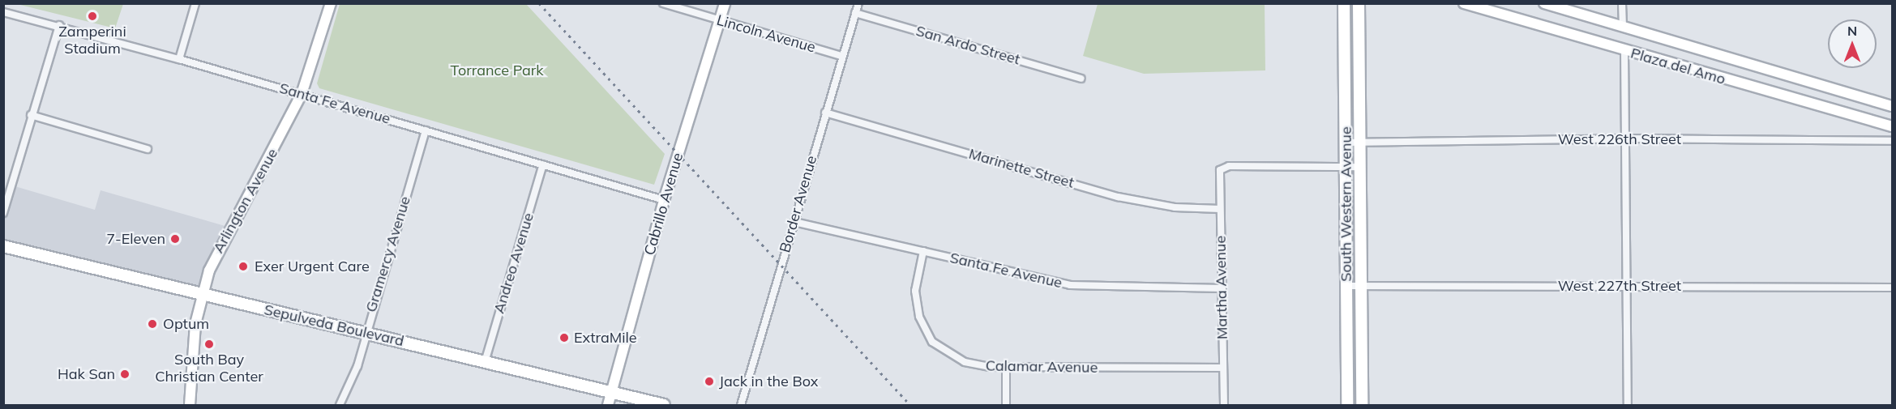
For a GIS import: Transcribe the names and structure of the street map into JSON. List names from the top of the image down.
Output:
{
  "streets": {
    "main road": ["South Western Avenue", "Sepulveda Boulevard"],
    "street": [
      "Lincoln Avenue",
      "San Ardo Street",
      "Plaza del Amo",
      "Santa Fe Avenue",
      "West 226th Street",
      "Marinette Street",
      "Arlington Avenue",
      "Cabrillo Avenue",
      "Border Avenue",
      "Gramercy Avenue",
      "Andreo Avenue",
      "West 227th Street",
      "Martha Avenue",
      "Calamar Avenue"
    ]
  },
  "crossings": [
    ["Lincoln Avenue", "Cabrillo Avenue"],
    ["Lincoln Avenue", "Border Avenue"],
    ["San Ardo Street", "Border Avenue"],
    ["Santa Fe Avenue", "Arlington Avenue"],
    ["Santa Fe Avenue", "Cabrillo Avenue"],
    ["Santa Fe Avenue", "Border Avenue"],
    ["Santa Fe Avenue", "Gramercy Avenue"],
    ["Santa Fe Avenue", "Andreo Avenue"],
    ["Santa Fe Avenue", "Martha Avenue"],
    ["Santa Fe Avenue", "Calamar Avenue"],
    ["West 226th Street", "South Western Avenue"],
    ["Marinette Street", "Border Avenue"],
    ["Marinette Street", "Martha Avenue"],
    ["Arlington Avenue", "Sepulveda Boulevard"],
    ["Cabrillo Avenue", "Sepulveda Boulevard"],
    ["South Western Avenue", "West 227th Street"],
    ["South Western Avenue", "Martha Avenue"],
    ["Gramercy Avenue", "Sepulveda Boulevard"],
    ["Andreo Avenue", "Sepulveda Boulevard"],
    ["Martha Avenue", "Calamar Avenue"]
  ],
  "parks": ["Torrance Park"],
  "places": [
    "Zamperini Stadium",
    "7-Eleven",
    "Exer Urgent Care",
    "Optum",
    "ExtraMile",
    "South Bay Christian Center",
    "Hak San",
    "Jack in the Box"
  ],
  "north": "top"
}
